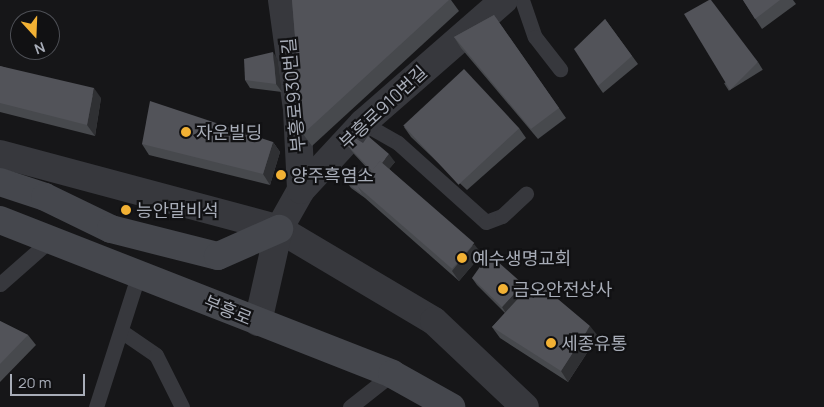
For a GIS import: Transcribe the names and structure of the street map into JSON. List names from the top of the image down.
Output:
{
  "streets": {
    "main road": ["부흥로"],
    "street": ["부흥로930번길", "부흥로910번길"]
  },
  "crossings": [
    ["부흥로930번길", "부흥로910번길"],
    ["부흥로910번길", "부흥로"]
  ],
  "places": [
    "자운빌딩",
    "양주흑염소",
    "능안말비석",
    "예수생명교회",
    "금오안전상사",
    "세종유통"
  ],
  "scale_bar": "20 m",
  "north": "bottom"
}
